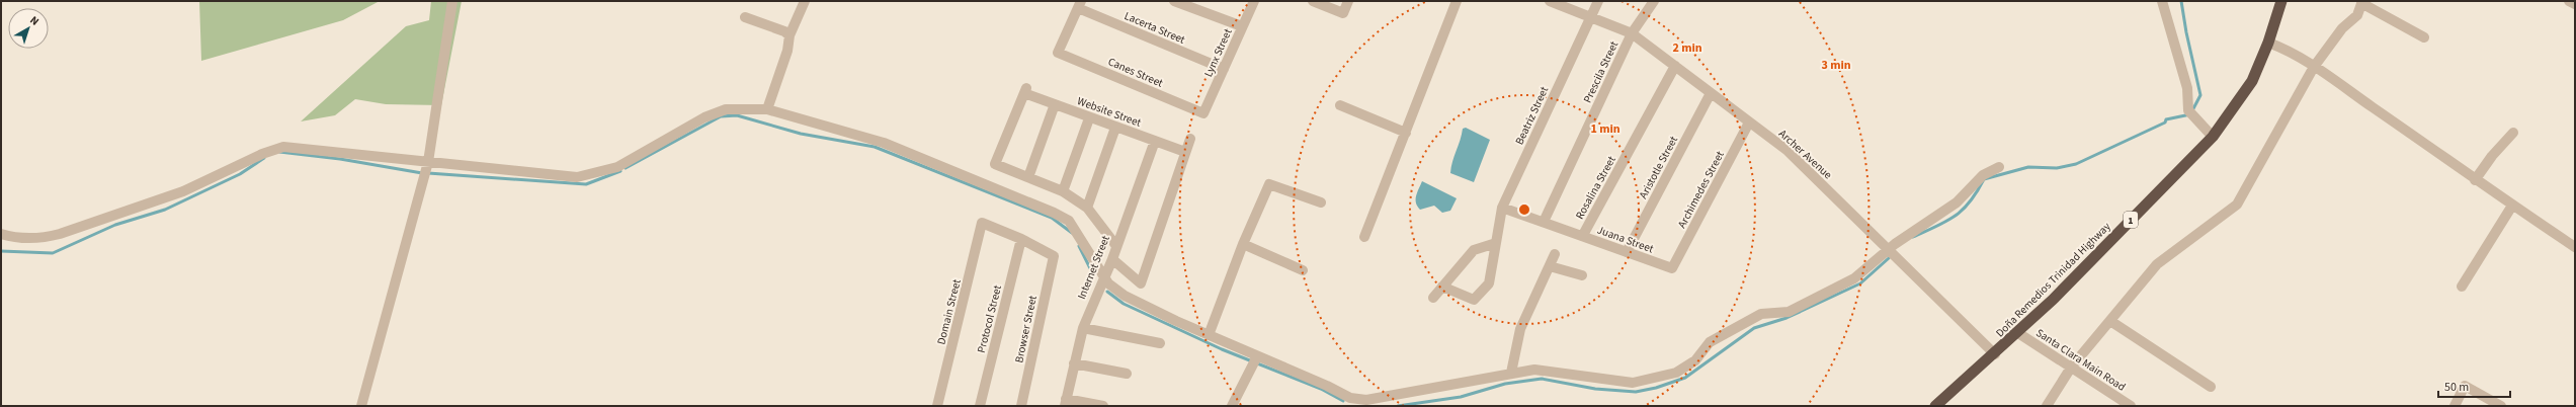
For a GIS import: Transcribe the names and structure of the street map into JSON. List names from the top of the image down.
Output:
{
  "streets": {
    "highway": ["1", "Doña Remedios Trinidad Highway"],
    "street": [
      "Lacerta Street",
      "Lynx Street",
      "Canes Street",
      "Prescila Street",
      "Website Street",
      "Beatriz Street",
      "Archer Avenue",
      "Aristotle Street",
      "Rosalina Street",
      "Archimedes Street",
      "Juana Street",
      "Internet Street",
      "Domain Street",
      "Protocol Street",
      "Browser Street",
      "Santa Clara Main Road"
    ]
  },
  "crossings": [
    ["Lacerta Street", "Lynx Street"],
    ["Lacerta Street", "Canes Street"],
    ["Lynx Street", "Canes Street"],
    ["Prescila Street", "Archer Avenue"],
    ["Prescila Street", "Juana Street"],
    ["Website Street", "Internet Street"],
    ["Beatriz Street", "Archer Avenue"],
    ["Beatriz Street", "Juana Street"],
    ["Archer Avenue", "Aristotle Street"],
    ["Archer Avenue", "Rosalina Street"],
    ["Archer Avenue", "Archimedes Street"],
    ["Archer Avenue", "Doña Remedios Trinidad Highway"],
    ["Aristotle Street", "Juana Street"],
    ["Rosalina Street", "Juana Street"],
    ["Archimedes Street", "Juana Street"],
    ["Doña Remedios Trinidad Highway", "Santa Clara Main Road"],
    ["Domain Street", "Protocol Street"],
    ["Domain Street", "Browser Street"],
    ["Protocol Street", "Browser Street"]
  ],
  "scale_bar": "50 m",
  "north": "top right",
  "rings": ["2 min", "3 min", "1 min"]
}
